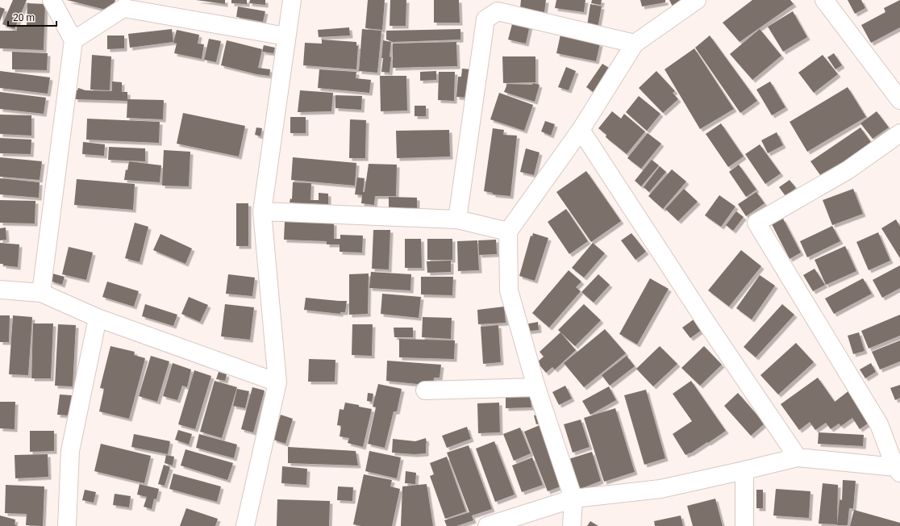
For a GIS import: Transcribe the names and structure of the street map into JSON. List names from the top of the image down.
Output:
{
  "scale_bar": "20 m"
}
